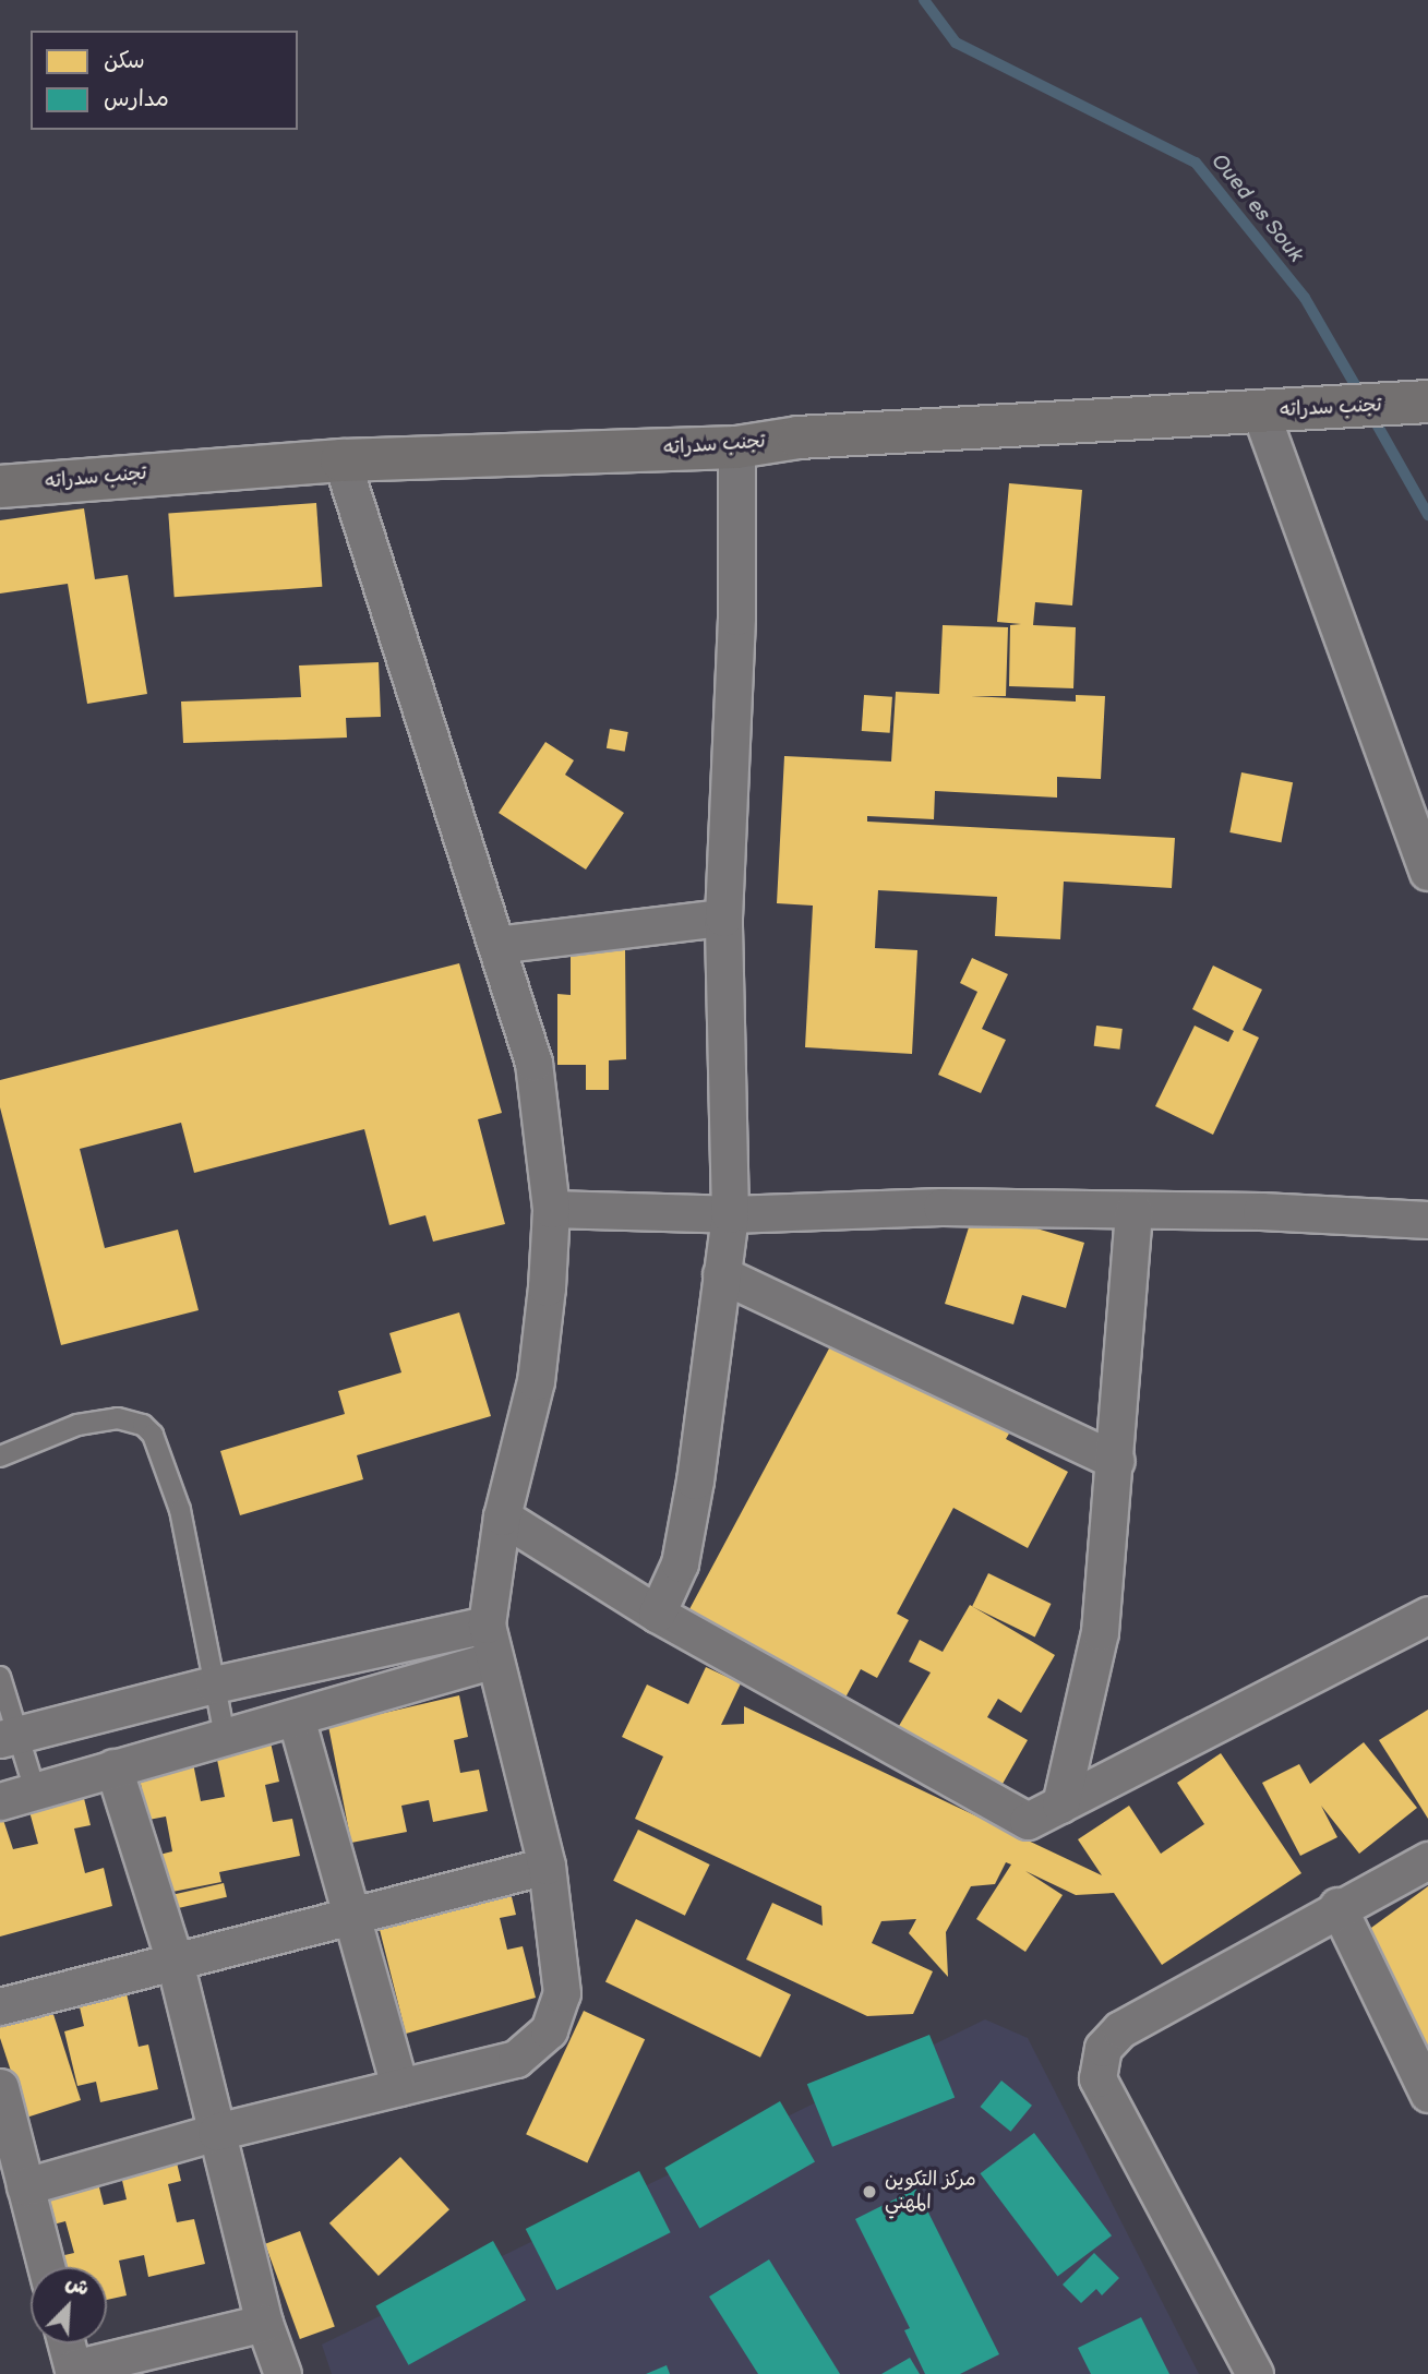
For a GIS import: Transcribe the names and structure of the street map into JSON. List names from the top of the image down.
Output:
{
  "streets": {
    "highway": ["تجنب سدراته"]
  },
  "water": ["Oued es Souk"],
  "places": ["مركز التكوين المهني"],
  "legend": ["سكن", "مدارس"],
  "north": "top right"
}
